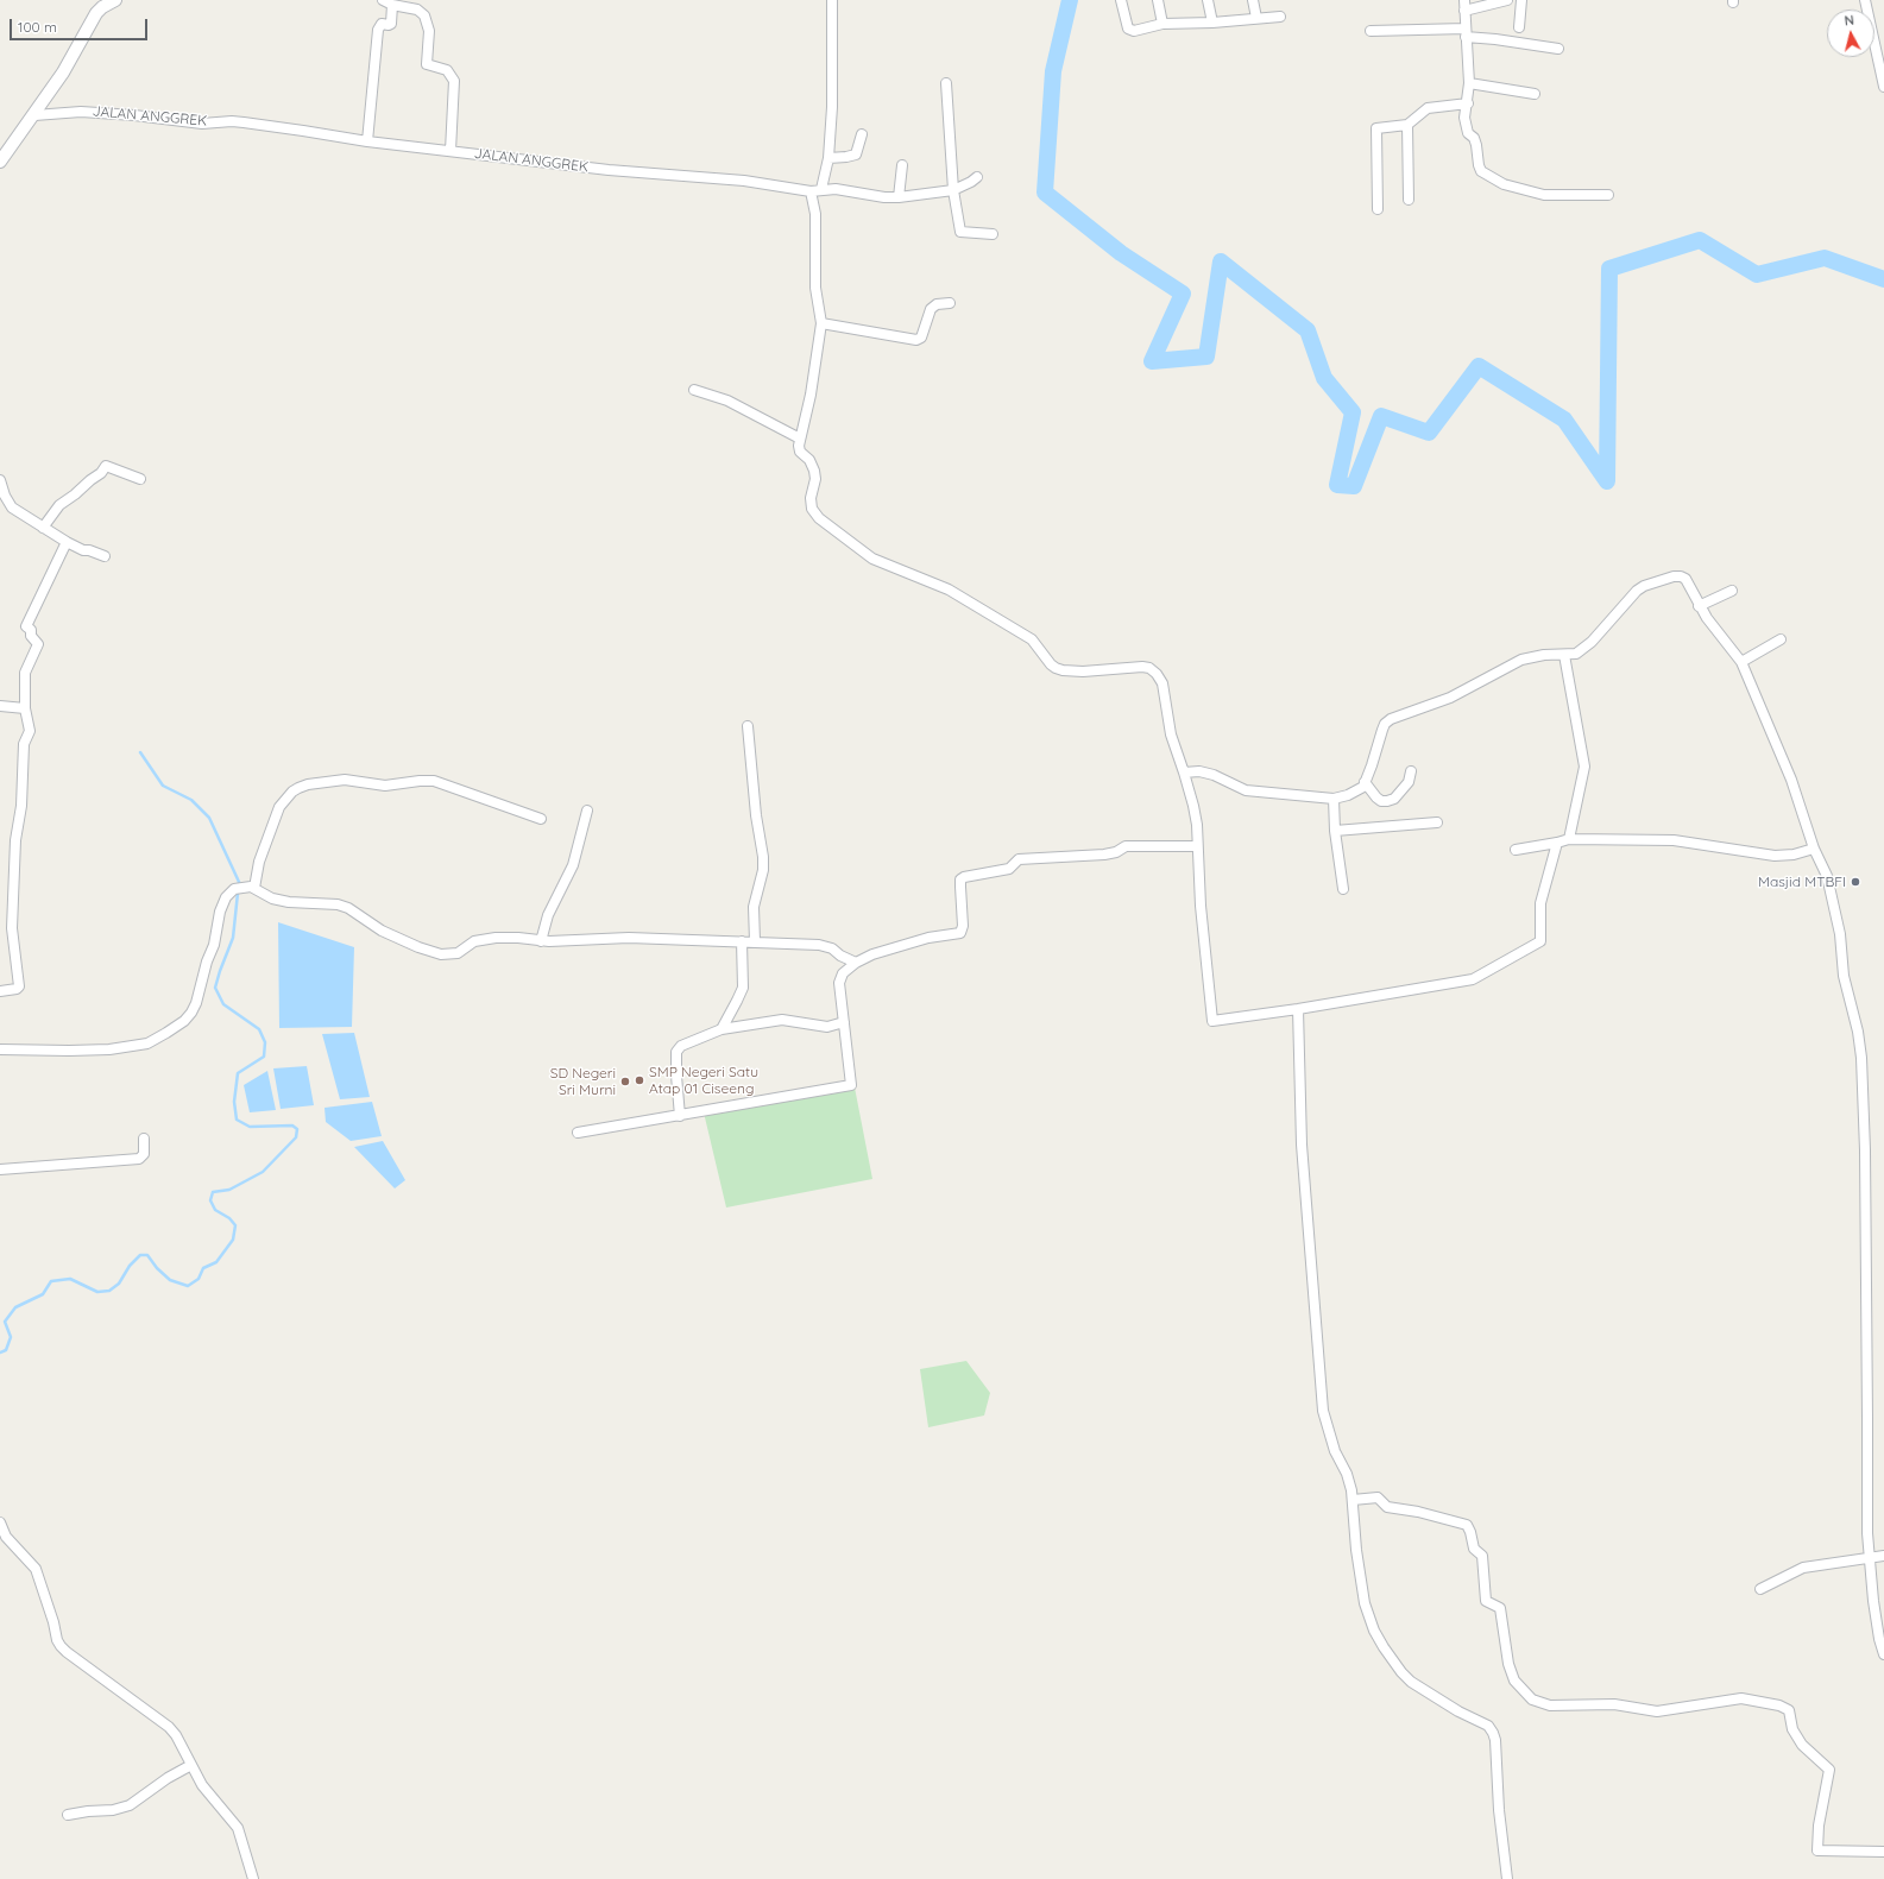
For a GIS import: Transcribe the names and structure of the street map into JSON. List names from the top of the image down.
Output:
{
  "streets": {
    "street": ["JALAN ANGGREK"]
  },
  "places": ["Masjid MTBFI", "SMP Negeri Satu Atap 01 Ciseeng", "SD Negeri Sri Murni"],
  "scale_bar": "100 m",
  "north": "top"
}
